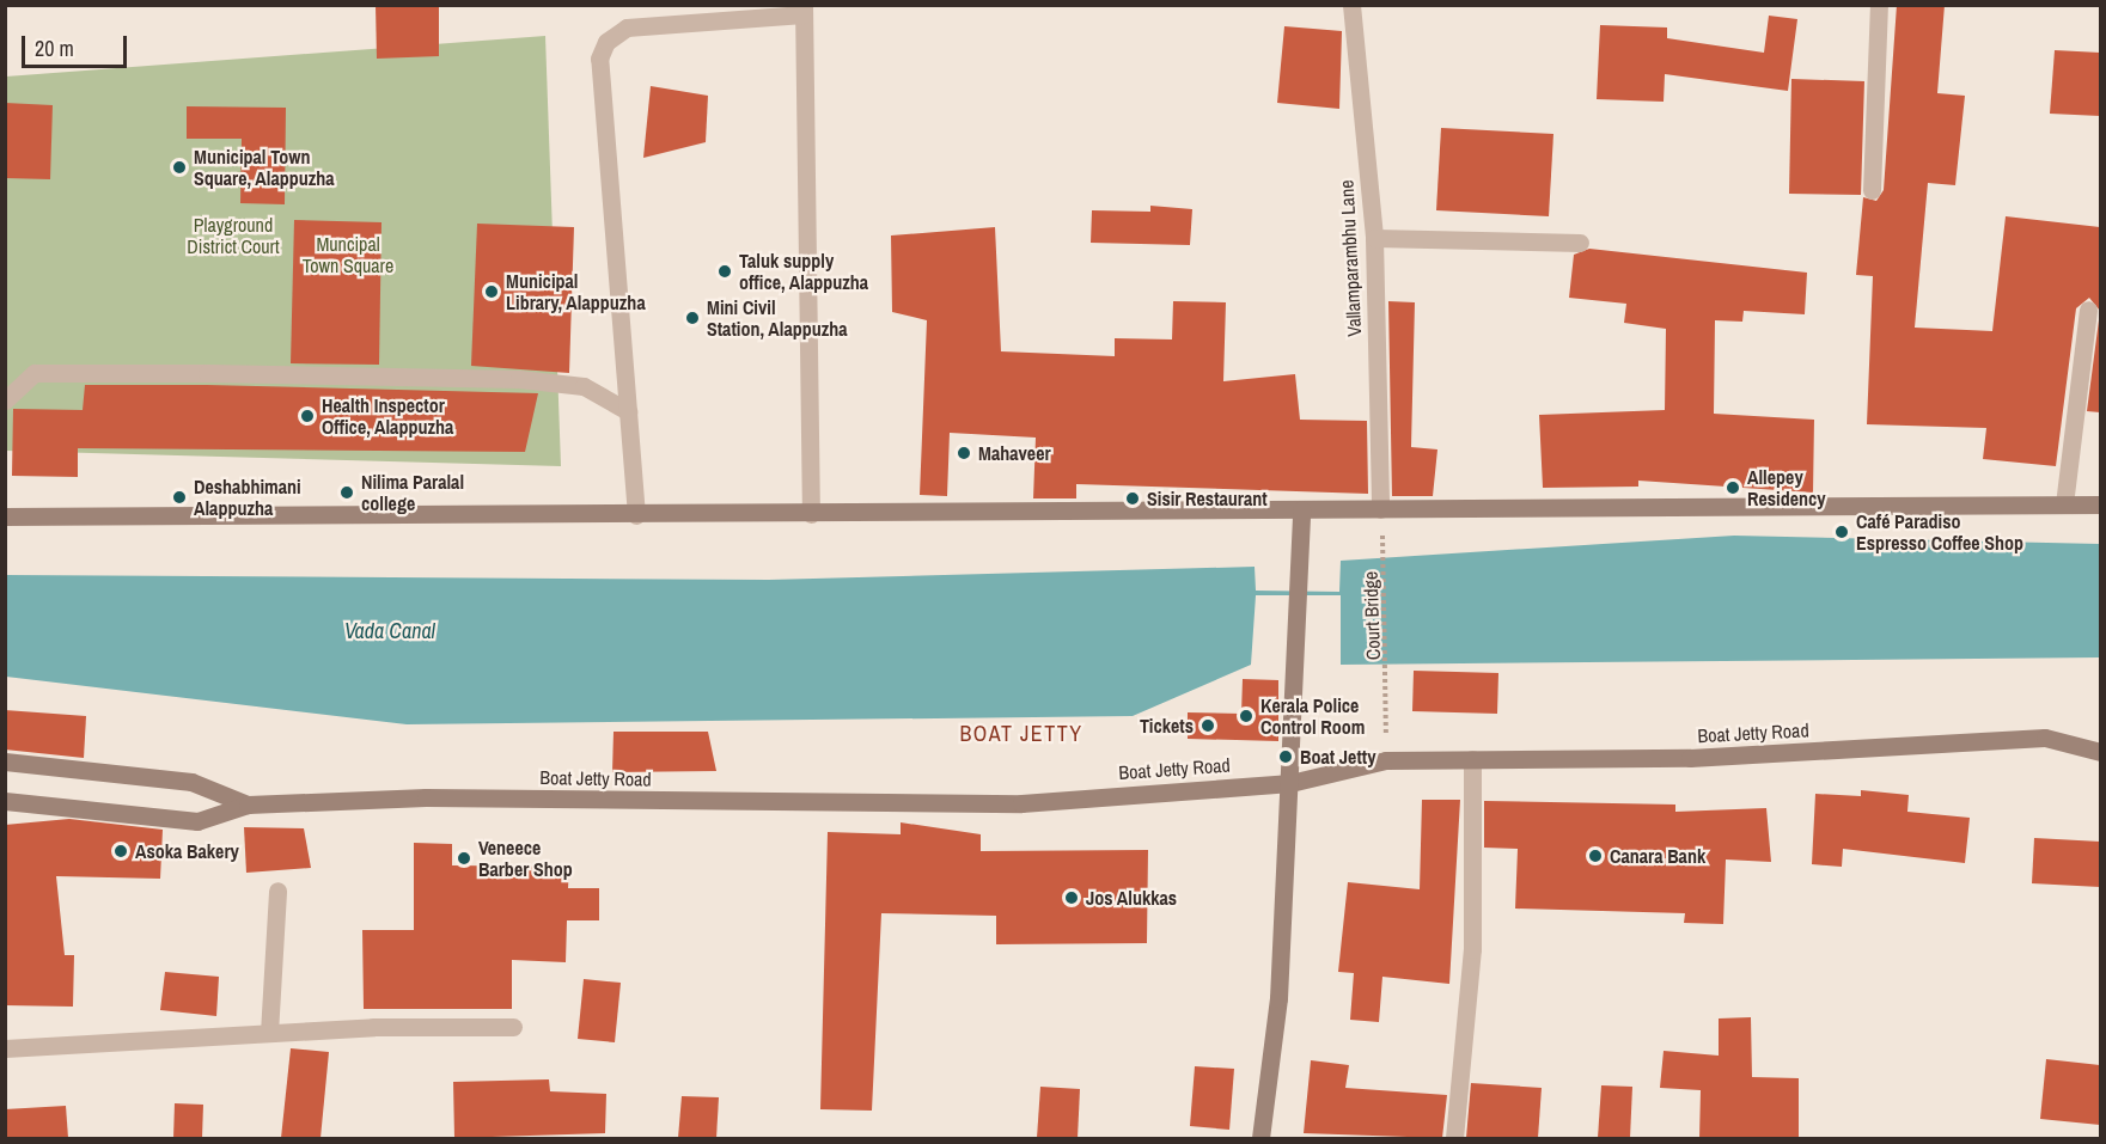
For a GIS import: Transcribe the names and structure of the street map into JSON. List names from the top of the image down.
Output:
{
  "streets": {
    "main road": ["Boat Jetty Road"],
    "street": ["Vallamparambhu Lane"],
    "path": ["Court Bridge"]
  },
  "crossings": [
    ["Court Bridge", "Boat Jetty Road"]
  ],
  "districts": ["BOAT JETTY"],
  "water": ["Vada Canal"],
  "parks": ["Playground District Court", "Muncipal Town Square"],
  "places": [
    "Municipal Town Square, Alappuzha",
    "Taluk supply office, Alappuzha",
    "Municipal Library, Alappuzha",
    "Mini Civil Station, Alappuzha",
    "Health Inspector Office, Alappuzha",
    "Mahaveer",
    "Allepey Residency",
    "Nilima Paralal college",
    "Deshabhimani Alappuzha",
    "Sisir Restaurant",
    "Café Paradiso Espresso Coffee Shop",
    "Kerala Police Control Room",
    "Tickets",
    "Boat Jetty",
    "Asoka Bakery",
    "Canara Bank",
    "Veneece Barber Shop",
    "Jos Alukkas"
  ],
  "scale_bar": "20 m"
}
